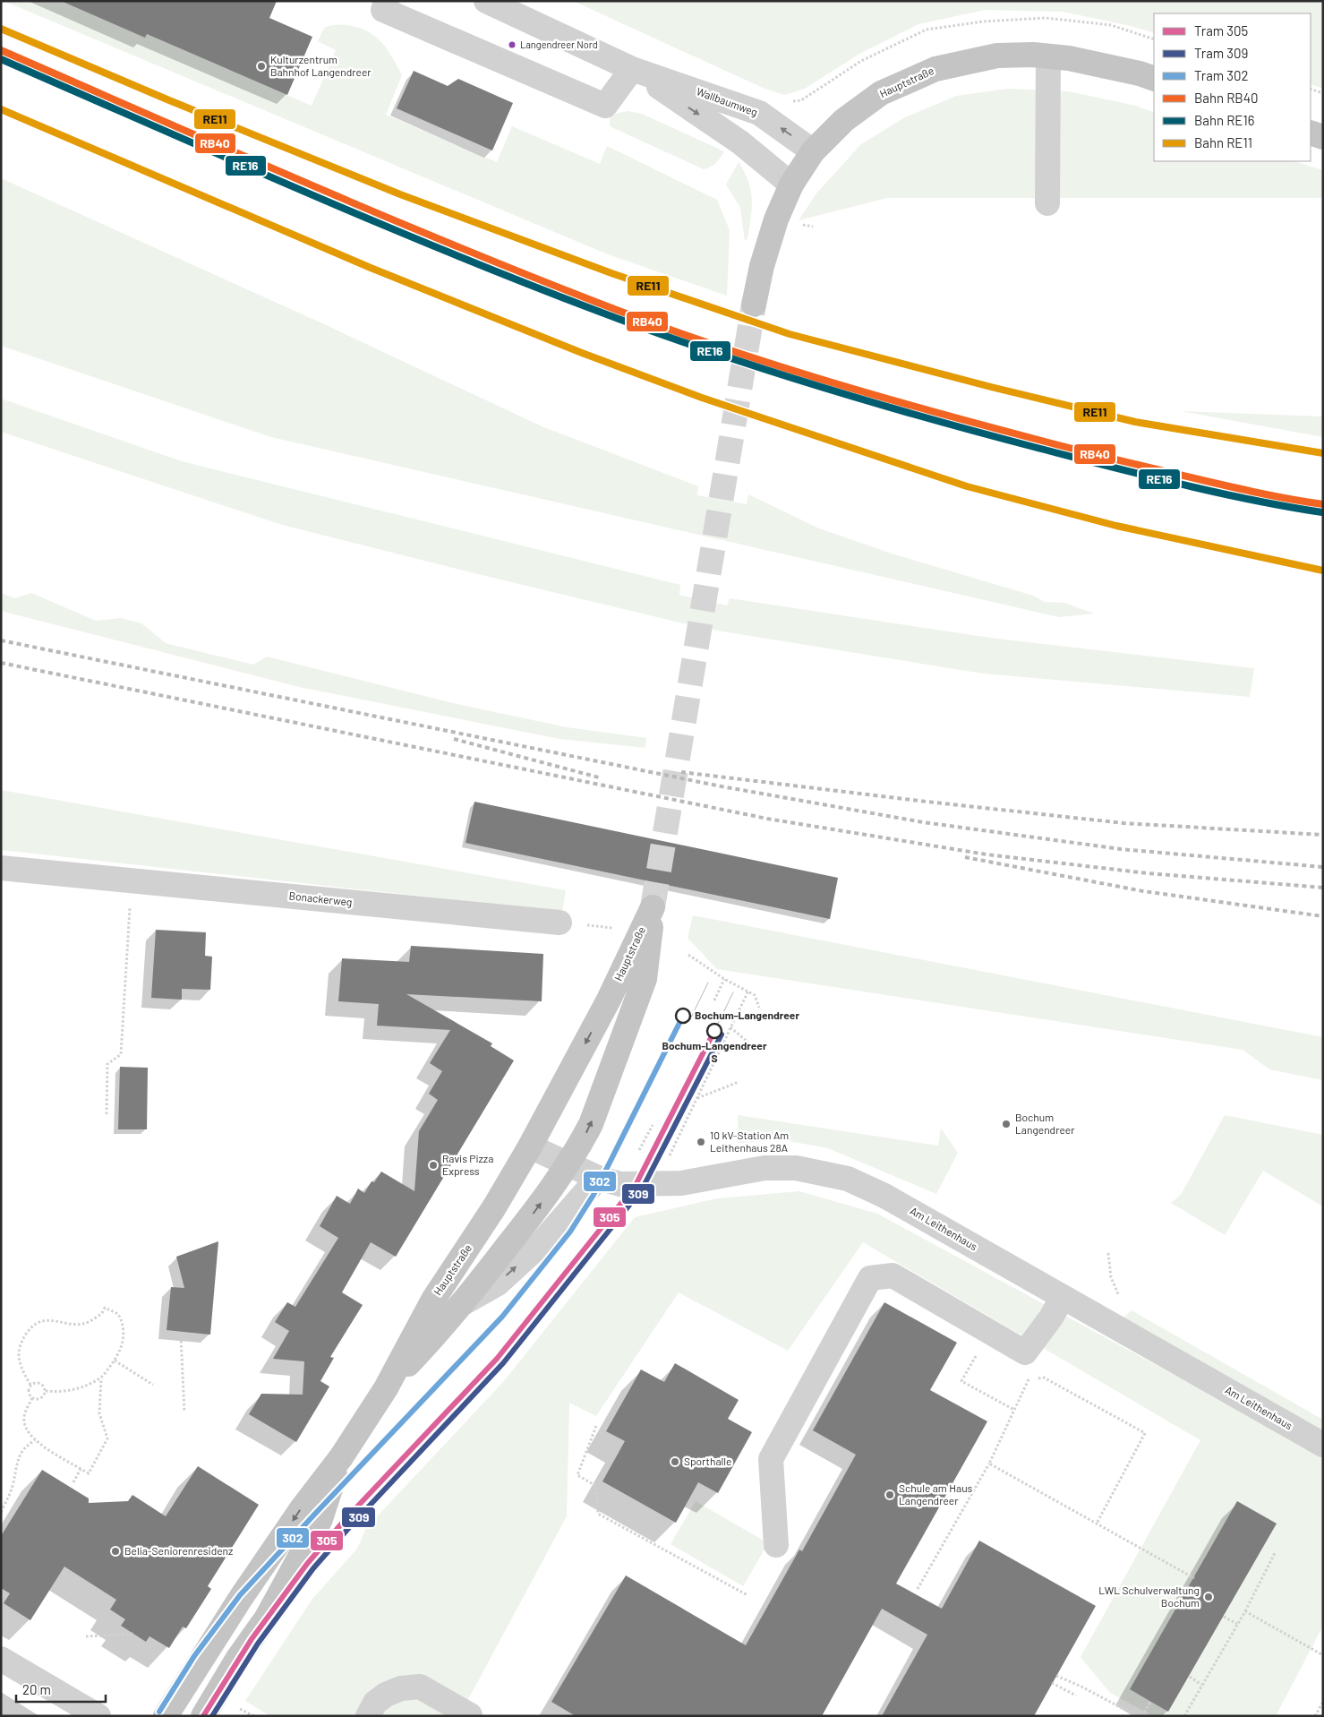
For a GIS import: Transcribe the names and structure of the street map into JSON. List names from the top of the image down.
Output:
{
  "streets": {
    "main road": ["Hauptstraße"],
    "street": ["Wallbaumweg", "Bonackerweg", "Am Leithenhaus"]
  },
  "crossings": [
    ["Hauptstraße", "Wallbaumweg"],
    ["Hauptstraße", "Am Leithenhaus"]
  ],
  "places": [
    "Langendreer Nord",
    "Kulturzentrum Bahnhof Langendreer",
    "Bochum-Langendreer",
    "Bochum-Langendreer S",
    "Bochum Langendreer",
    "10 kV-Station Am Leithenhaus 28A",
    "Ravis Pizza Express",
    "Sporthalle",
    "Schule am Haus Langendreer",
    "Belia-Seniorenresidenz",
    "LWL Schulverwaltung Bochum"
  ],
  "lines": [
    "rail line RE11",
    "rail line RB40",
    "rail line RE16",
    "tram line 302",
    "tram line 305",
    "tram line 309"
  ],
  "legend": [
    "Tram 305",
    "Tram 309",
    "Tram 302",
    "Bahn RB40",
    "Bahn RE16",
    "Bahn RE11"
  ],
  "scale_bar": "20 m"
}
